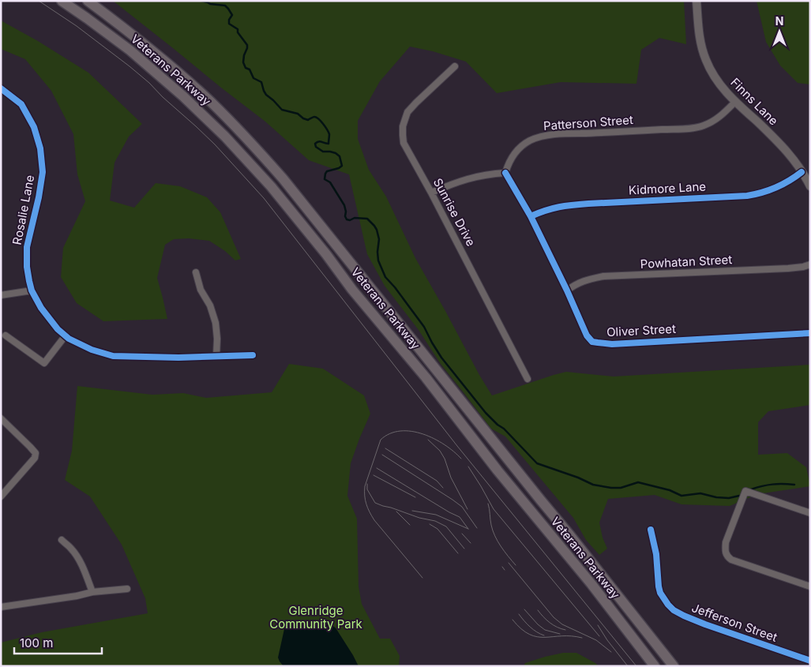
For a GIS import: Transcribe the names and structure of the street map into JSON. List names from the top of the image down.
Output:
{
  "streets": {
    "main road": ["Veterans Parkway"],
    "street": [
      "Finns Lane",
      "Patterson Street",
      "Kidmore Lane",
      "Rosalie Lane",
      "Sunrise Drive",
      "Powhatan Street",
      "Oliver Street",
      "Jefferson Street"
    ]
  },
  "crossings": [
    ["Finns Lane", "Patterson Street"],
    ["Finns Lane", "Kidmore Lane"],
    ["Patterson Street", "Oliver Street"],
    ["Kidmore Lane", "Oliver Street"],
    ["Powhatan Street", "Oliver Street"]
  ],
  "parks": ["Glenridge Community Park"],
  "scale_bar": "100 m",
  "north": "top"
}
